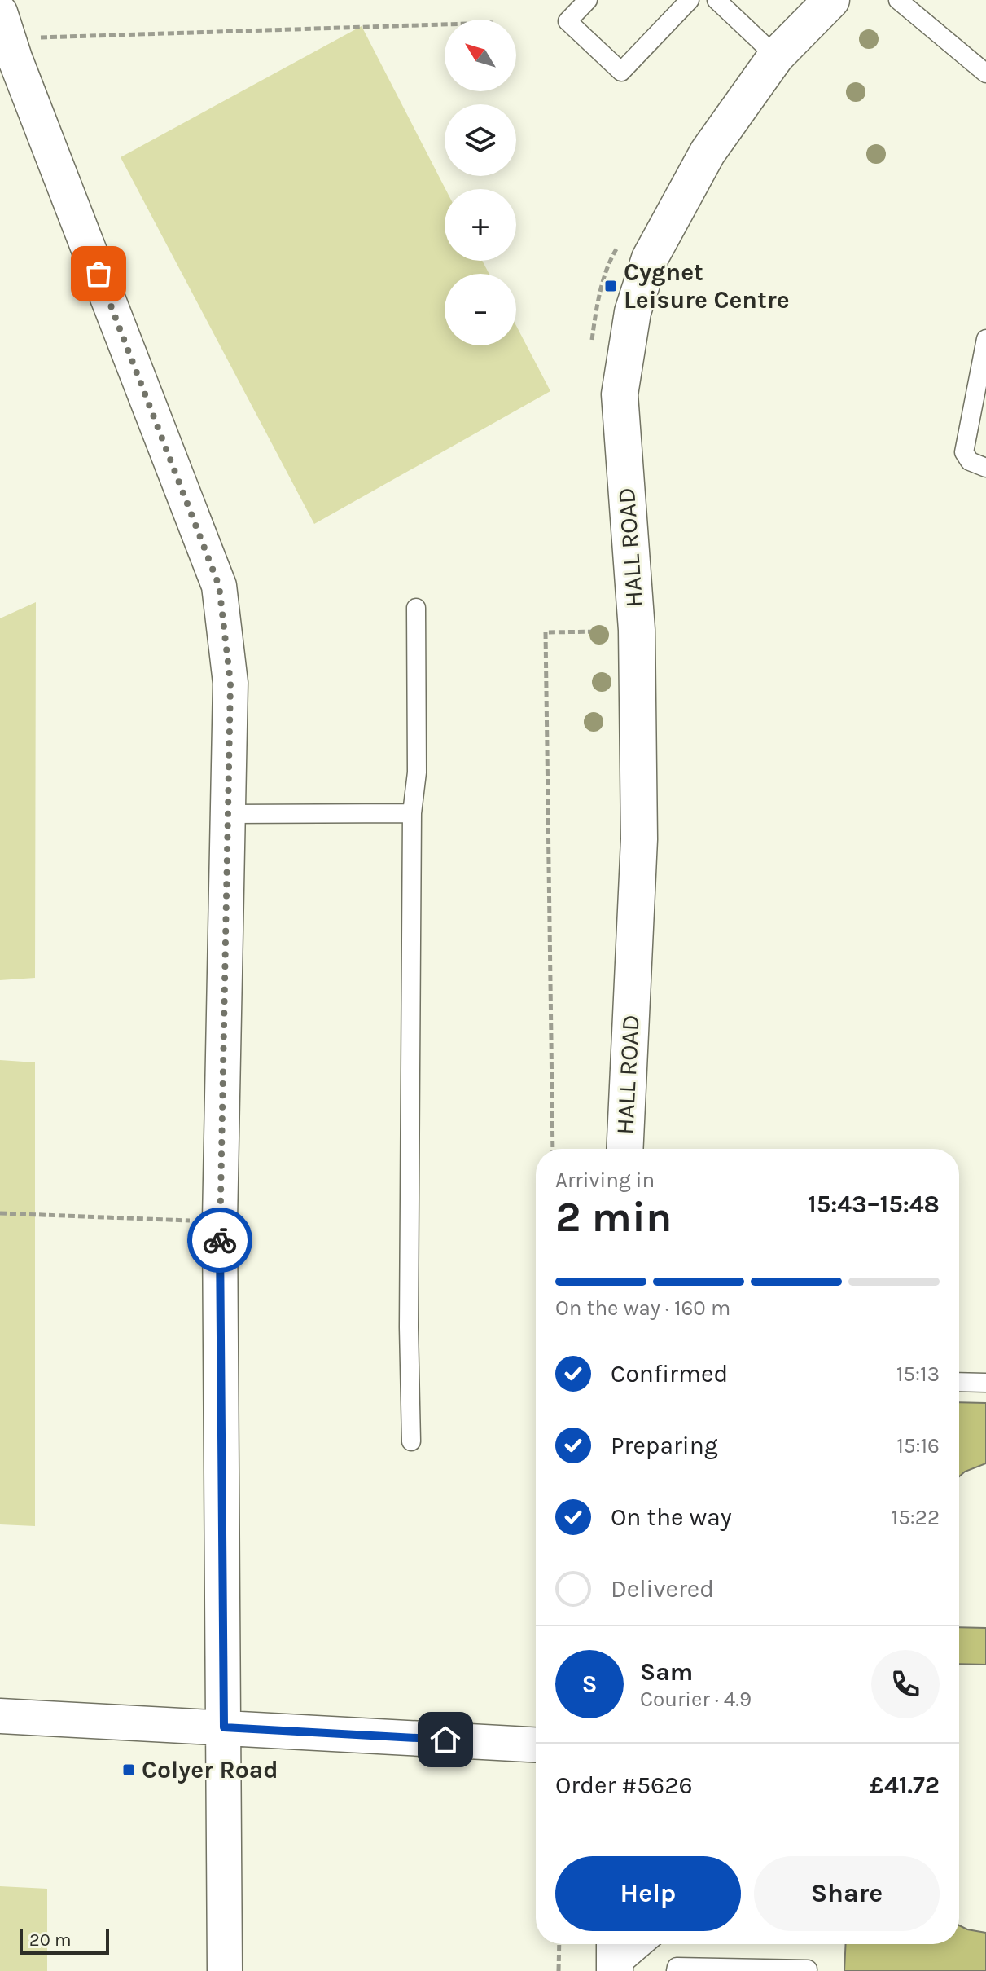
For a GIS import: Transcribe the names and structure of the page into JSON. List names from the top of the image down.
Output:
{
  "streets": {
    "street": ["HALL ROAD"]
  },
  "places": {
    "transit": ["Cygnet Leisure Centre", "Colyer Road"]
  },
  "scale_bar": "20 m",
  "north": "top left",
  "page": {
    "map_buttons": ["+", "−"],
    "heading": ["2 min", "Arriving in", "15:43–15:48"],
    "panel": [
      "Sam",
      "Courier · 4.9",
      "Order #5626",
      "£41.72"
    ],
    "bar": "On the way · 160 m",
    "list": [
      ["Confirmed", "15:13"],
      ["Preparing", "15:16"],
      ["On the way", "15:22"],
      "Delivered"
    ],
    "round": "S",
    "buttons": ["Help", "Share"],
    "scale": "20 m"
  }
}
